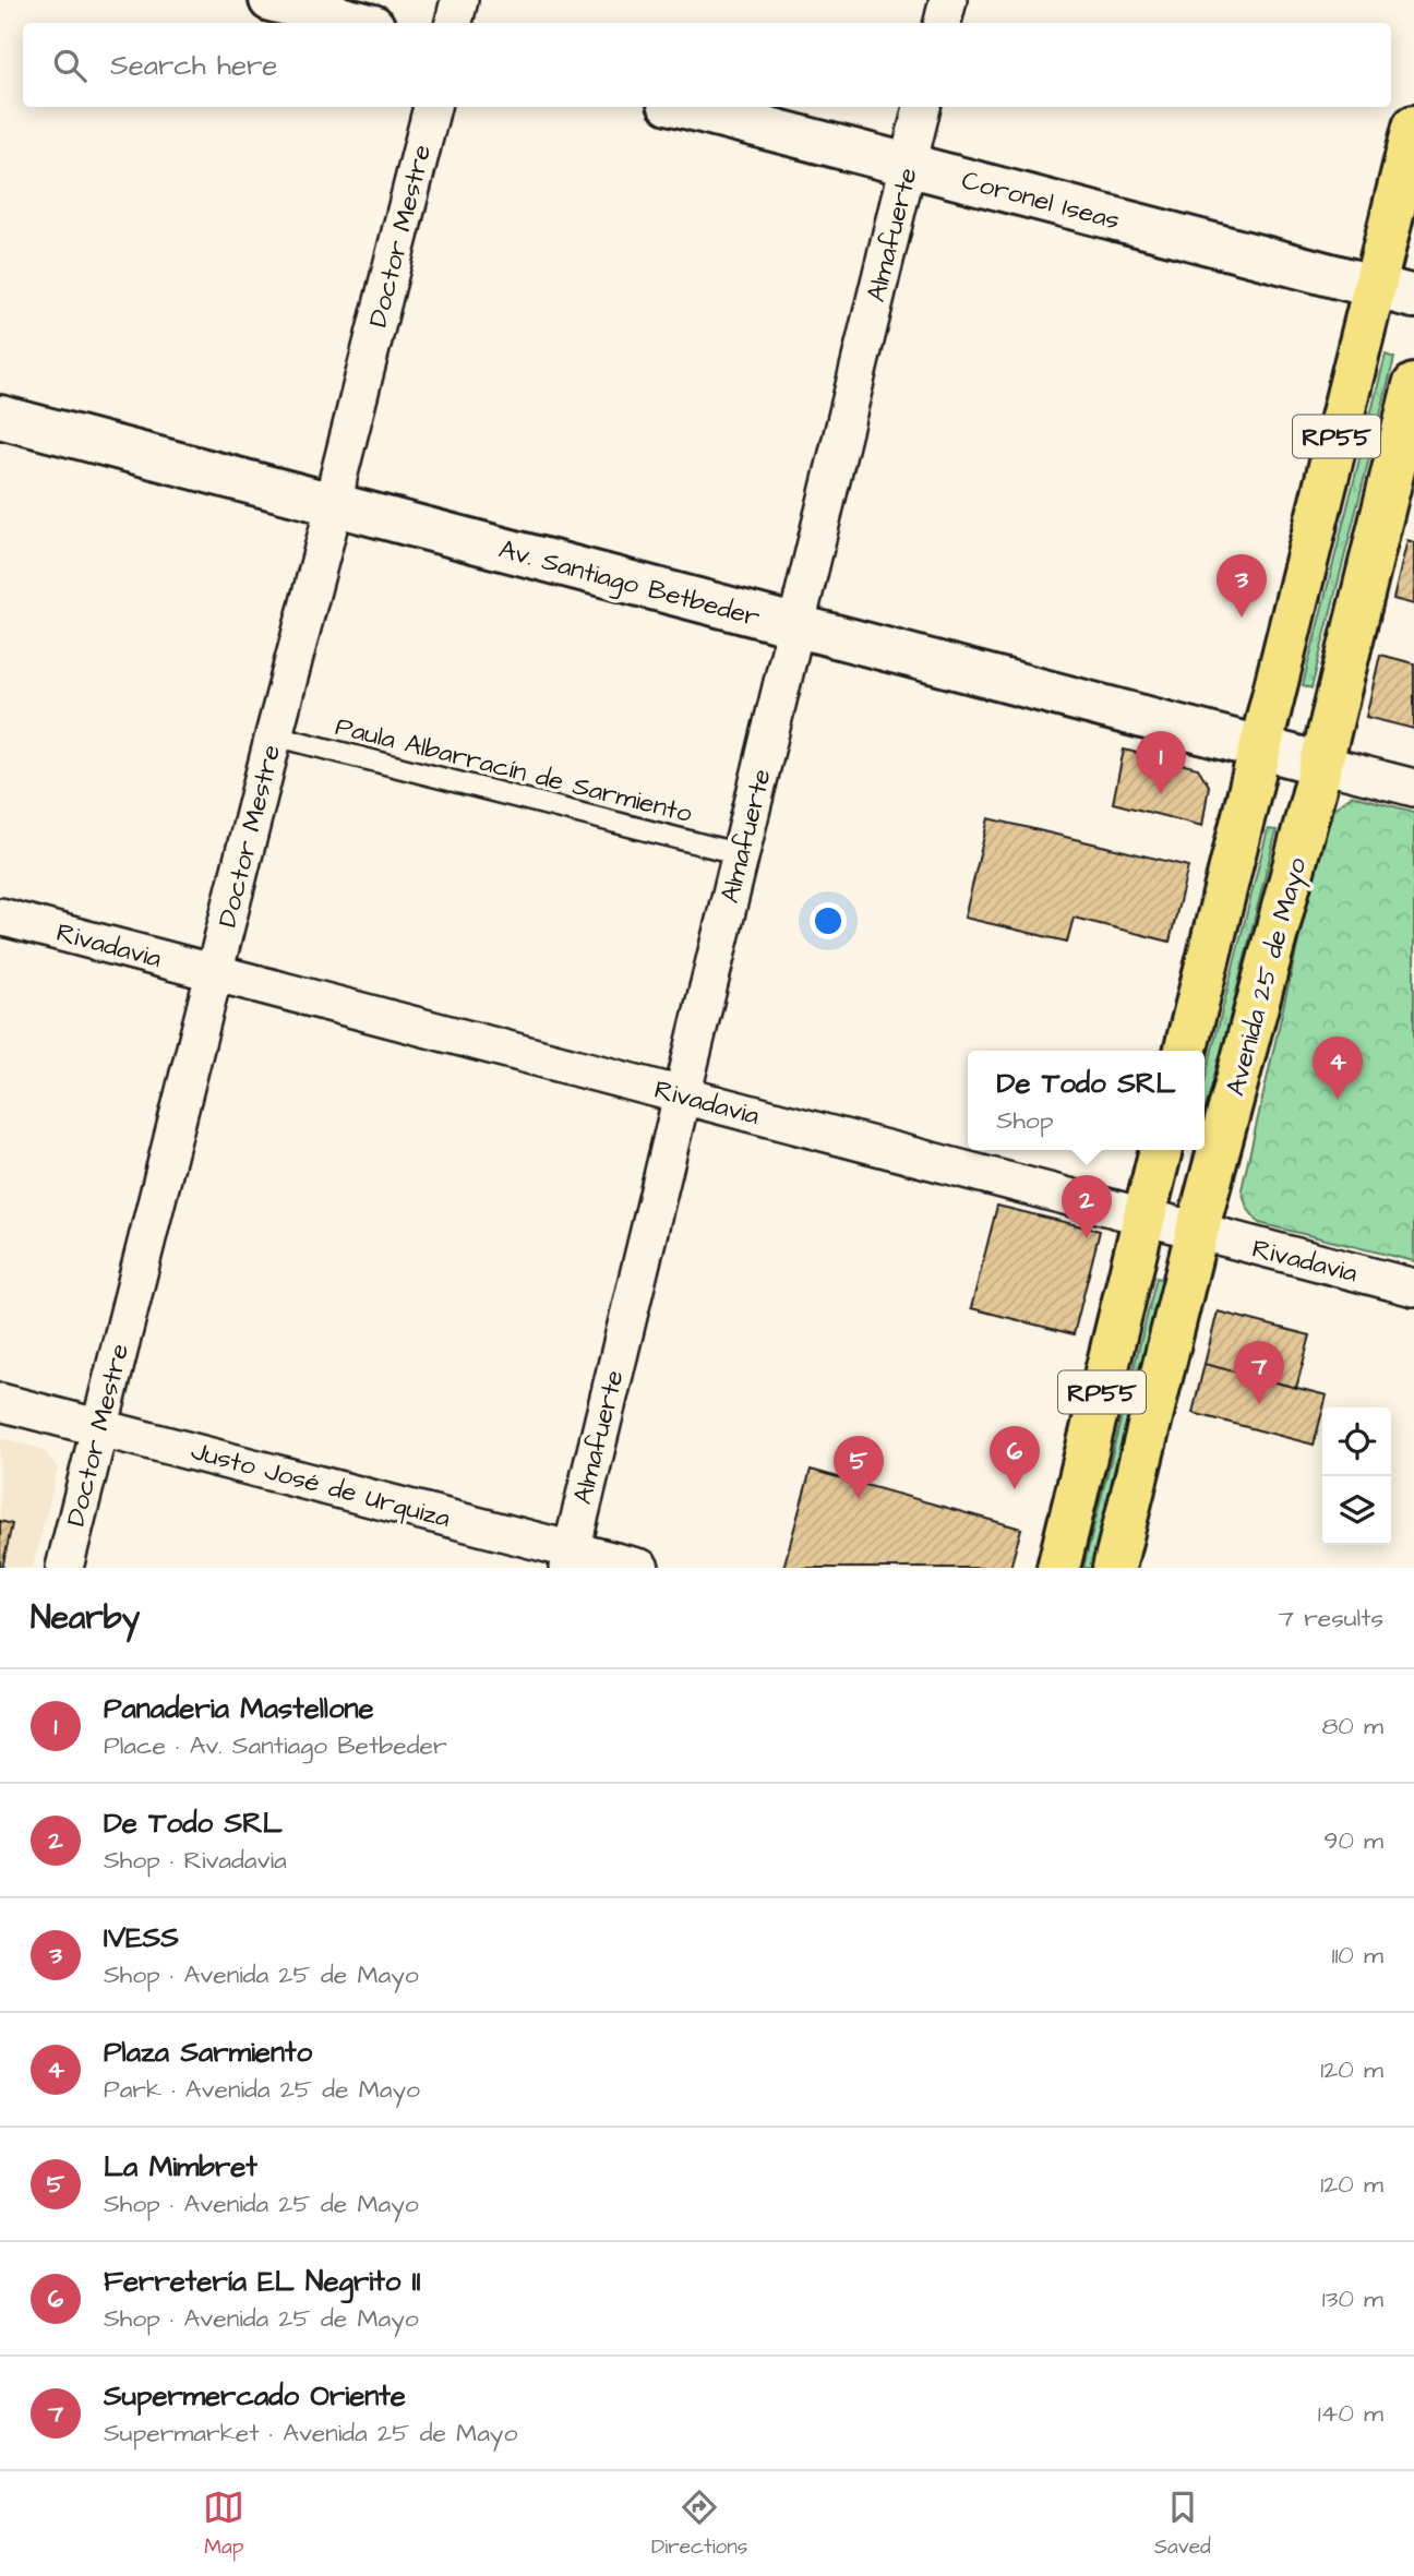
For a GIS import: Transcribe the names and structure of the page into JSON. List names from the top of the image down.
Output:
{
  "streets": {
    "main road": [
      "Coronel Iseas",
      "RP55",
      "Av. Santiago Betbeder",
      "Avenida 25 de Mayo"
    ],
    "street": [
      "Almafuerte",
      "Doctor Mestre",
      "Rivadavia",
      "Justo José de Urquiza"
    ],
    "lane": ["Paula Albarracín de Sarmiento"]
  },
  "crossings": [
    ["Coronel Iseas", "Almafuerte"],
    ["Coronel Iseas", "RP55"],
    ["Almafuerte", "Av. Santiago Betbeder"],
    ["Almafuerte", "Paula Albarracín de Sarmiento"],
    ["Almafuerte", "Rivadavia"],
    ["Almafuerte", "Justo José de Urquiza"],
    ["Doctor Mestre", "Av. Santiago Betbeder"],
    ["Doctor Mestre", "Paula Albarracín de Sarmiento"],
    ["Doctor Mestre", "Rivadavia"],
    ["Doctor Mestre", "Justo José de Urquiza"],
    ["RP55", "Av. Santiago Betbeder"],
    ["RP55", "Rivadavia"],
    ["Av. Santiago Betbeder", "Avenida 25 de Mayo"],
    ["Rivadavia", "Avenida 25 de Mayo"]
  ],
  "page": {
    "search": "Search here",
    "pins": [
      "3",
      "1",
      "4",
      "2",
      "7",
      "6",
      "5"
    ],
    "popup": ["De Todo SRL", "Shop"],
    "heading": ["Nearby", "7 results"],
    "list": [
      {
        "mark": "1",
        "name": "Panaderia Mastellone",
        "note": "Place · Av. Santiago Betbeder",
        "value": "80 m"
      },
      {
        "mark": "2",
        "name": "De Todo SRL",
        "note": "Shop · Rivadavia",
        "value": "90 m"
      },
      {
        "mark": "3",
        "name": "IVESS",
        "note": "Shop · Avenida 25 de Mayo",
        "value": "110 m"
      },
      {
        "mark": "4",
        "name": "Plaza Sarmiento",
        "note": "Park · Avenida 25 de Mayo",
        "value": "120 m"
      },
      {
        "mark": "5",
        "name": "La Mimbret",
        "note": "Shop · Avenida 25 de Mayo",
        "value": "120 m"
      },
      {
        "mark": "6",
        "name": "Ferretería EL Negrito II",
        "note": "Shop · Avenida 25 de Mayo",
        "value": "130 m"
      },
      {
        "mark": "7",
        "name": "Supermercado Oriente",
        "note": "Supermarket · Avenida 25 de Mayo",
        "value": "140 m"
      }
    ],
    "nav": ["Map", "Directions", "Saved"]
  }
}
